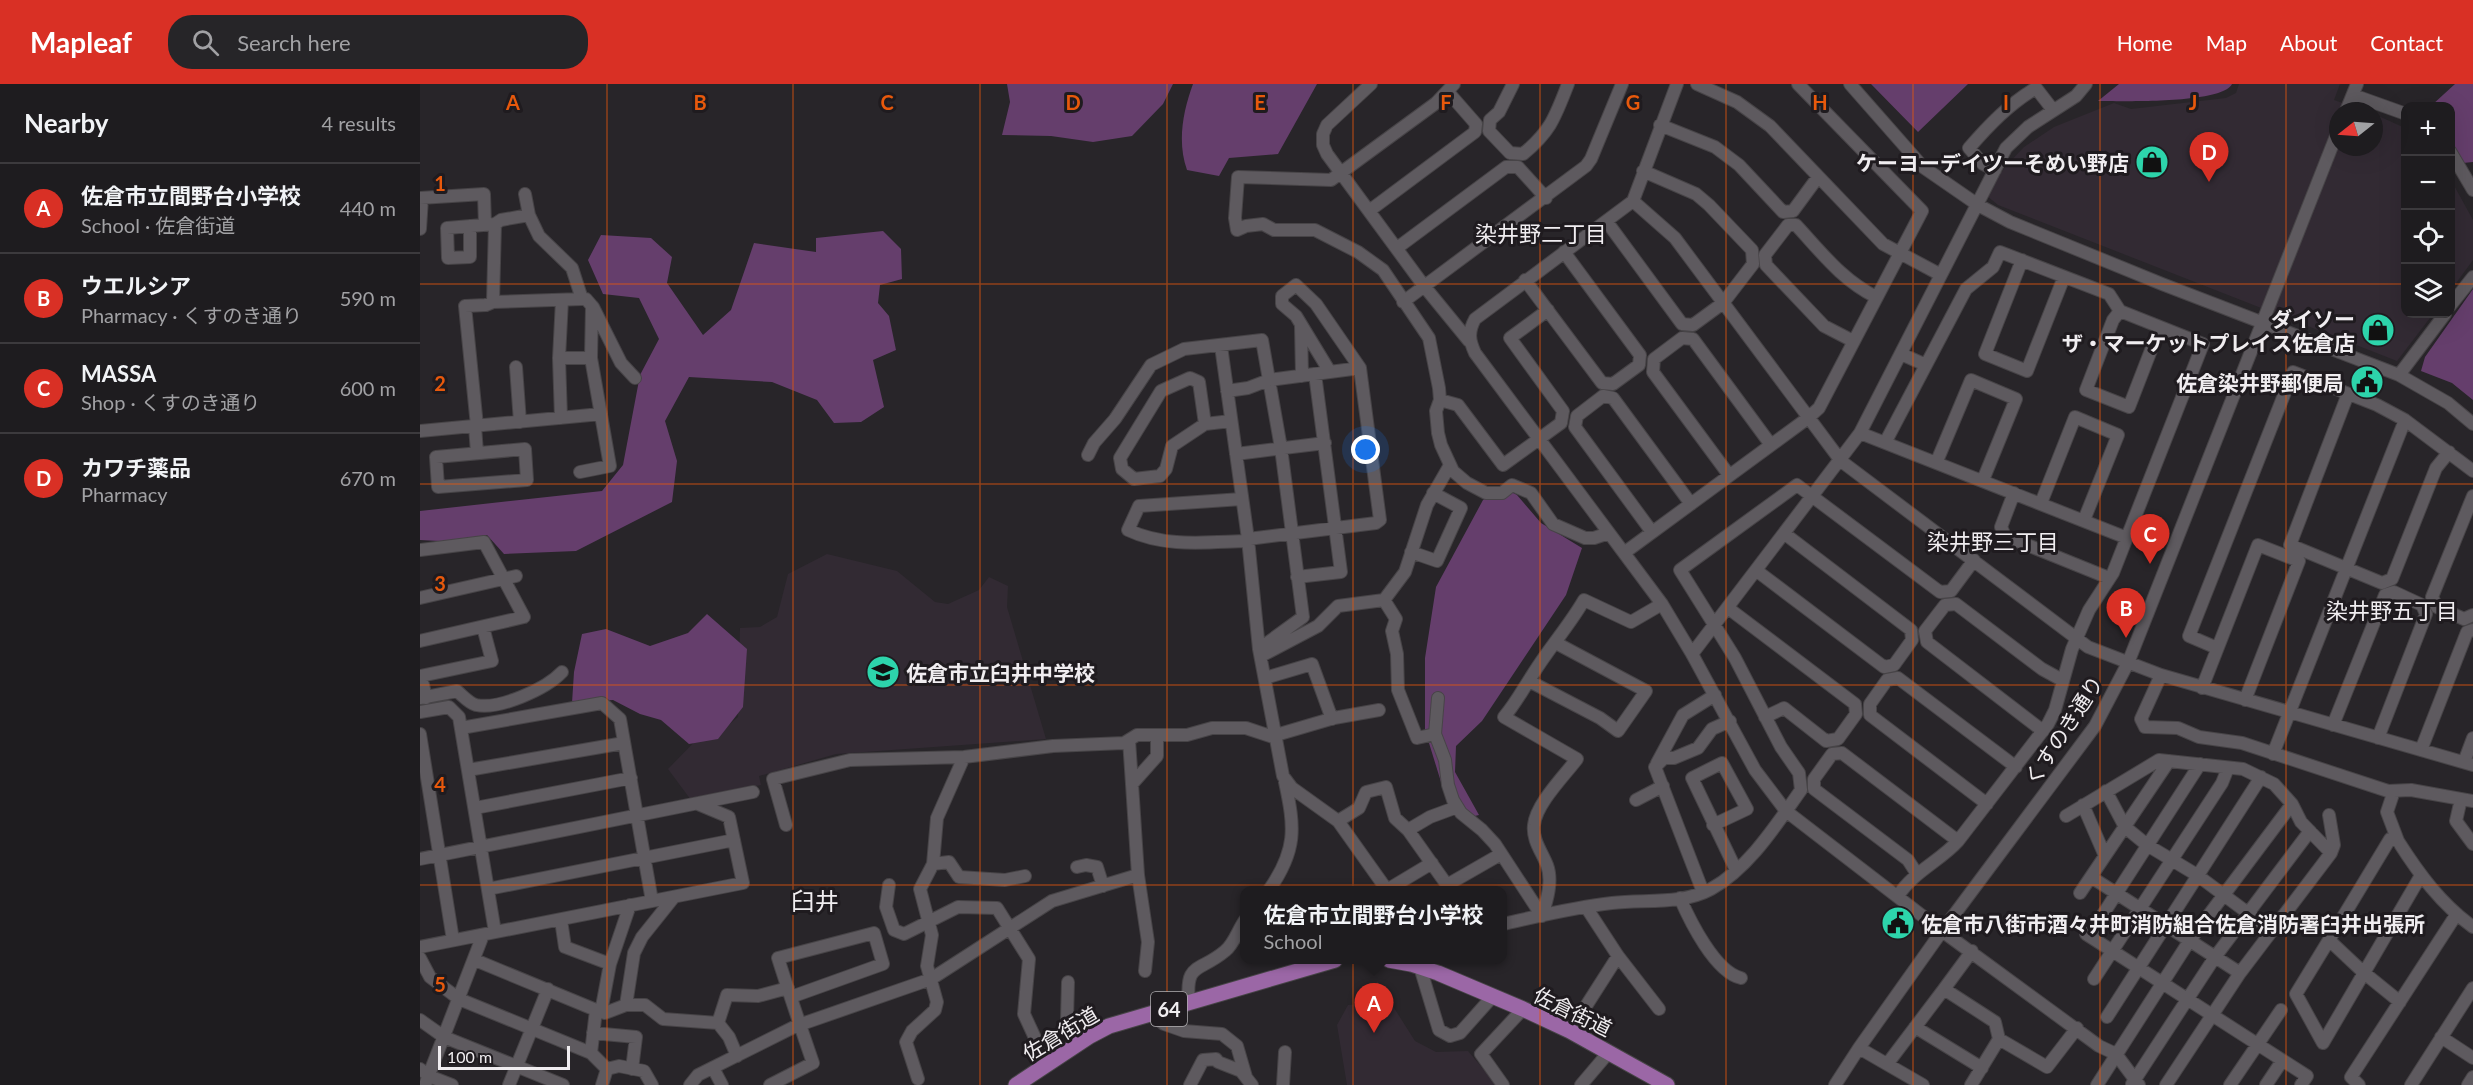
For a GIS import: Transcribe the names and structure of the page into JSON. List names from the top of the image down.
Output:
{
  "streets": {
    "main road": ["64", "佐倉街道"],
    "street": ["くすのき通り"]
  },
  "districts": [
    "染井野二丁目",
    "染井野三丁目",
    "染井野五丁目",
    "臼井"
  ],
  "places": {
    "shop": ["ケーヨーデイツーそめい野店", "ダイソー ザ・マーケットプレイス佐倉店"],
    "public building": ["佐倉染井野郵便局", "佐倉市八街市酒々井町消防組合佐倉消防署臼井出張所"],
    "school or university": ["佐倉市立臼井中学校"]
  },
  "scale_bar": "100 m",
  "north": "left",
  "page": {
    "header": "Mapleaf",
    "search": "Search here",
    "nav": [
      "Home",
      "Map",
      "About",
      "Contact"
    ],
    "heading": ["Nearby", "4 results"],
    "map_buttons": ["+", "−"],
    "pins": [
      "D",
      "C",
      "B",
      "A"
    ],
    "list": [
      {
        "mark": "A",
        "name": "佐倉市立間野台小学校",
        "note": "School · 佐倉街道",
        "value": "440 m"
      },
      {
        "mark": "B",
        "name": "ウエルシア",
        "note": "Pharmacy · くすのき通り",
        "value": "590 m"
      },
      {
        "mark": "C",
        "name": "MASSA",
        "note": "Shop · くすのき通り",
        "value": "600 m"
      },
      {
        "mark": "D",
        "name": "カワチ薬品",
        "note": "Pharmacy",
        "value": "670 m"
      }
    ],
    "popup": ["佐倉市立間野台小学校", "School"],
    "scale": "100 m"
  },
  "grid": {
    "columns": [
      "A",
      "B",
      "C",
      "D",
      "E",
      "F",
      "G",
      "H",
      "I",
      "J"
    ],
    "rows": [
      "1",
      "2",
      "3",
      "4",
      "5"
    ]
  }
}
